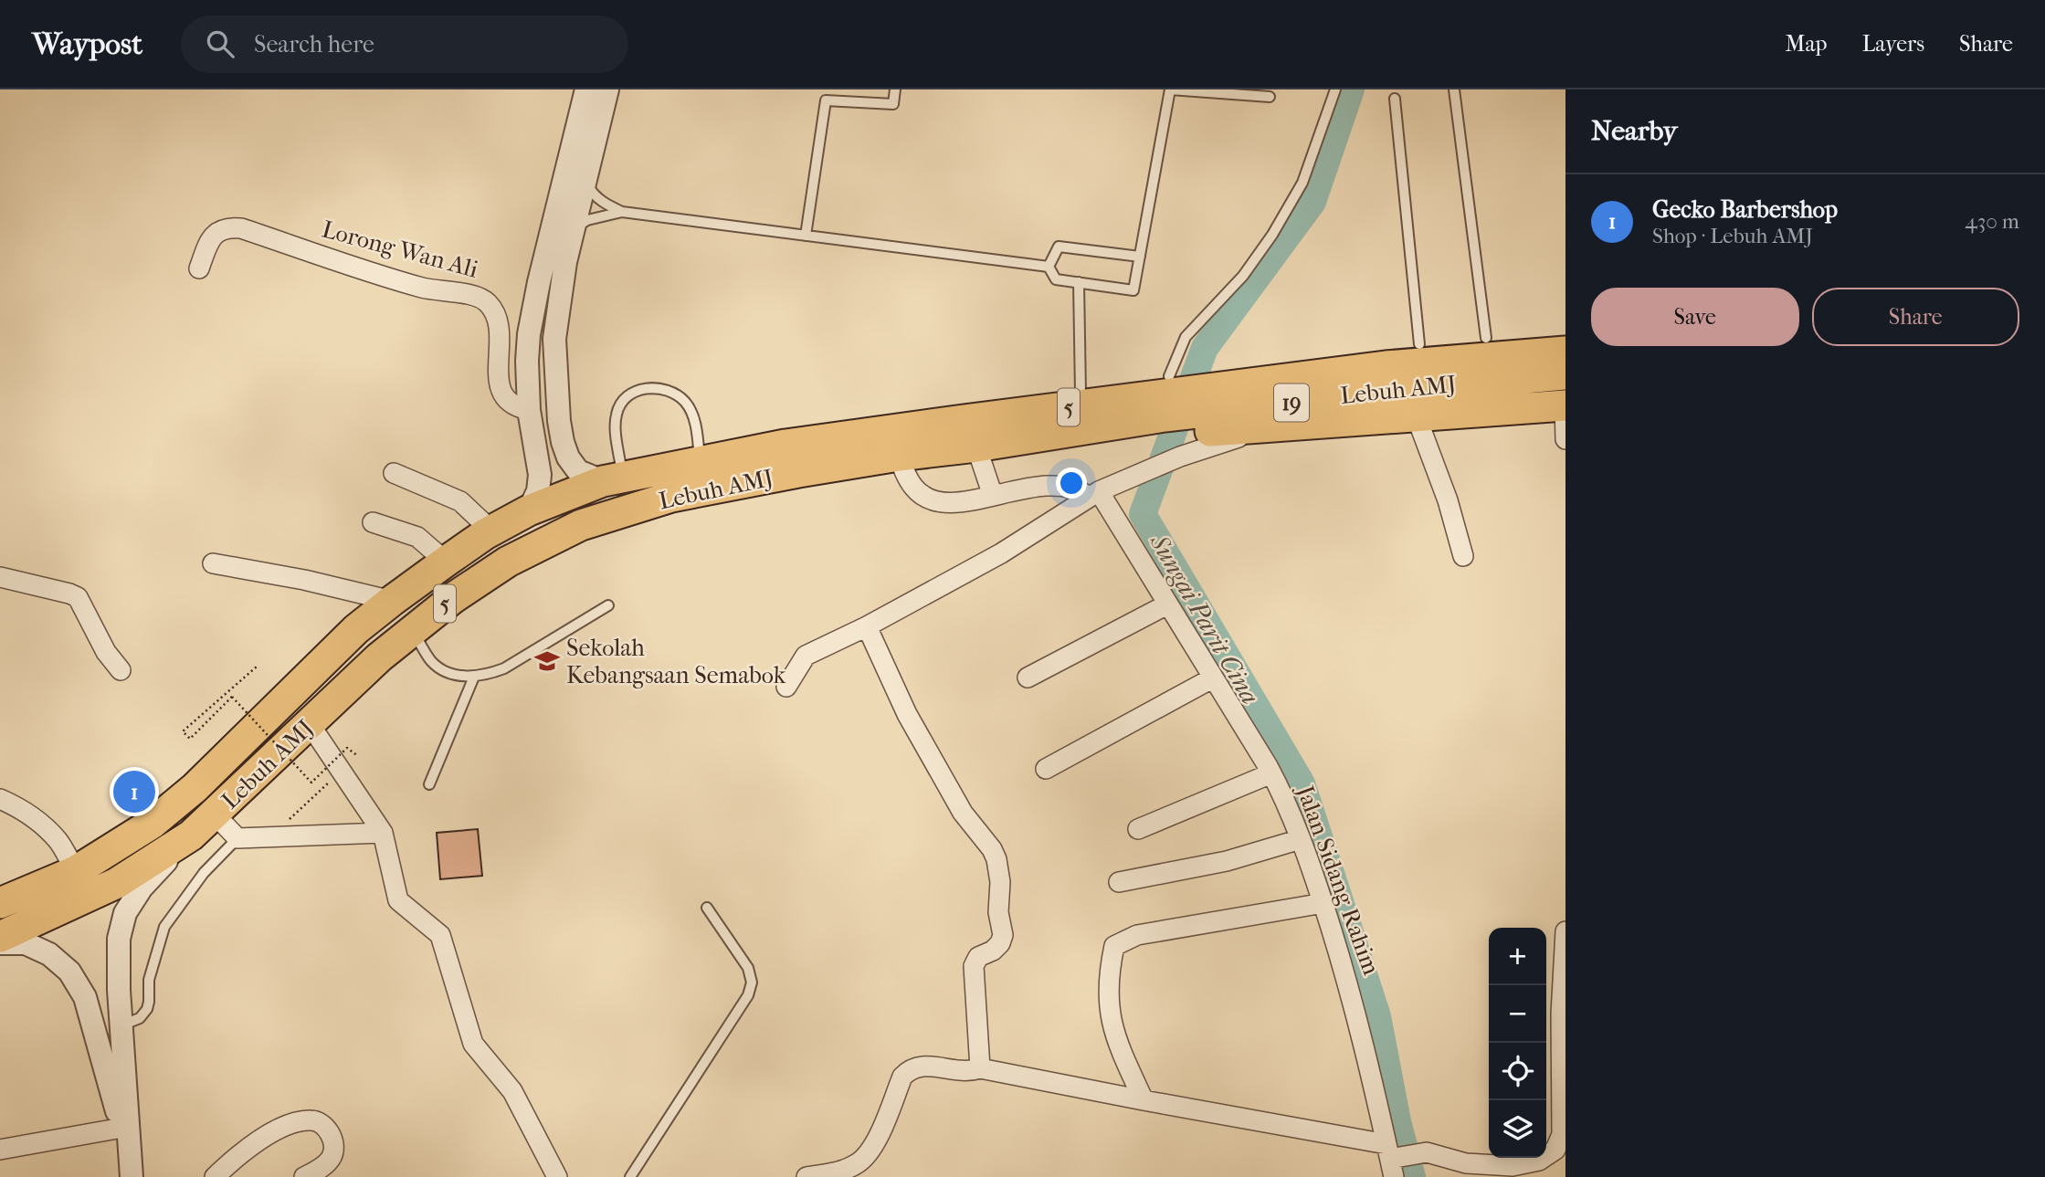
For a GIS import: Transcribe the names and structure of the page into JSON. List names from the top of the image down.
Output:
{
  "streets": {
    "highway": ["Lebuh AMJ", "19", "5"],
    "street": ["Lorong Wan Ali", "Jalan Sidang Rahim"]
  },
  "water": ["Sungai Parit Cina"],
  "places": {
    "school or university": ["Sekolah Kebangsaan Semabok"]
  },
  "page": {
    "header": "Waypost",
    "search": "Search here",
    "nav": ["Map", "Layers", "Share"],
    "heading": "Nearby",
    "list": [
      {
        "mark": "1",
        "name": "Gecko Barbershop",
        "note": "Shop · Lebuh AMJ",
        "value": "430 m"
      }
    ],
    "buttons": ["Save", "Share"],
    "pins": "1",
    "map_buttons": ["+", "−"]
  }
}
